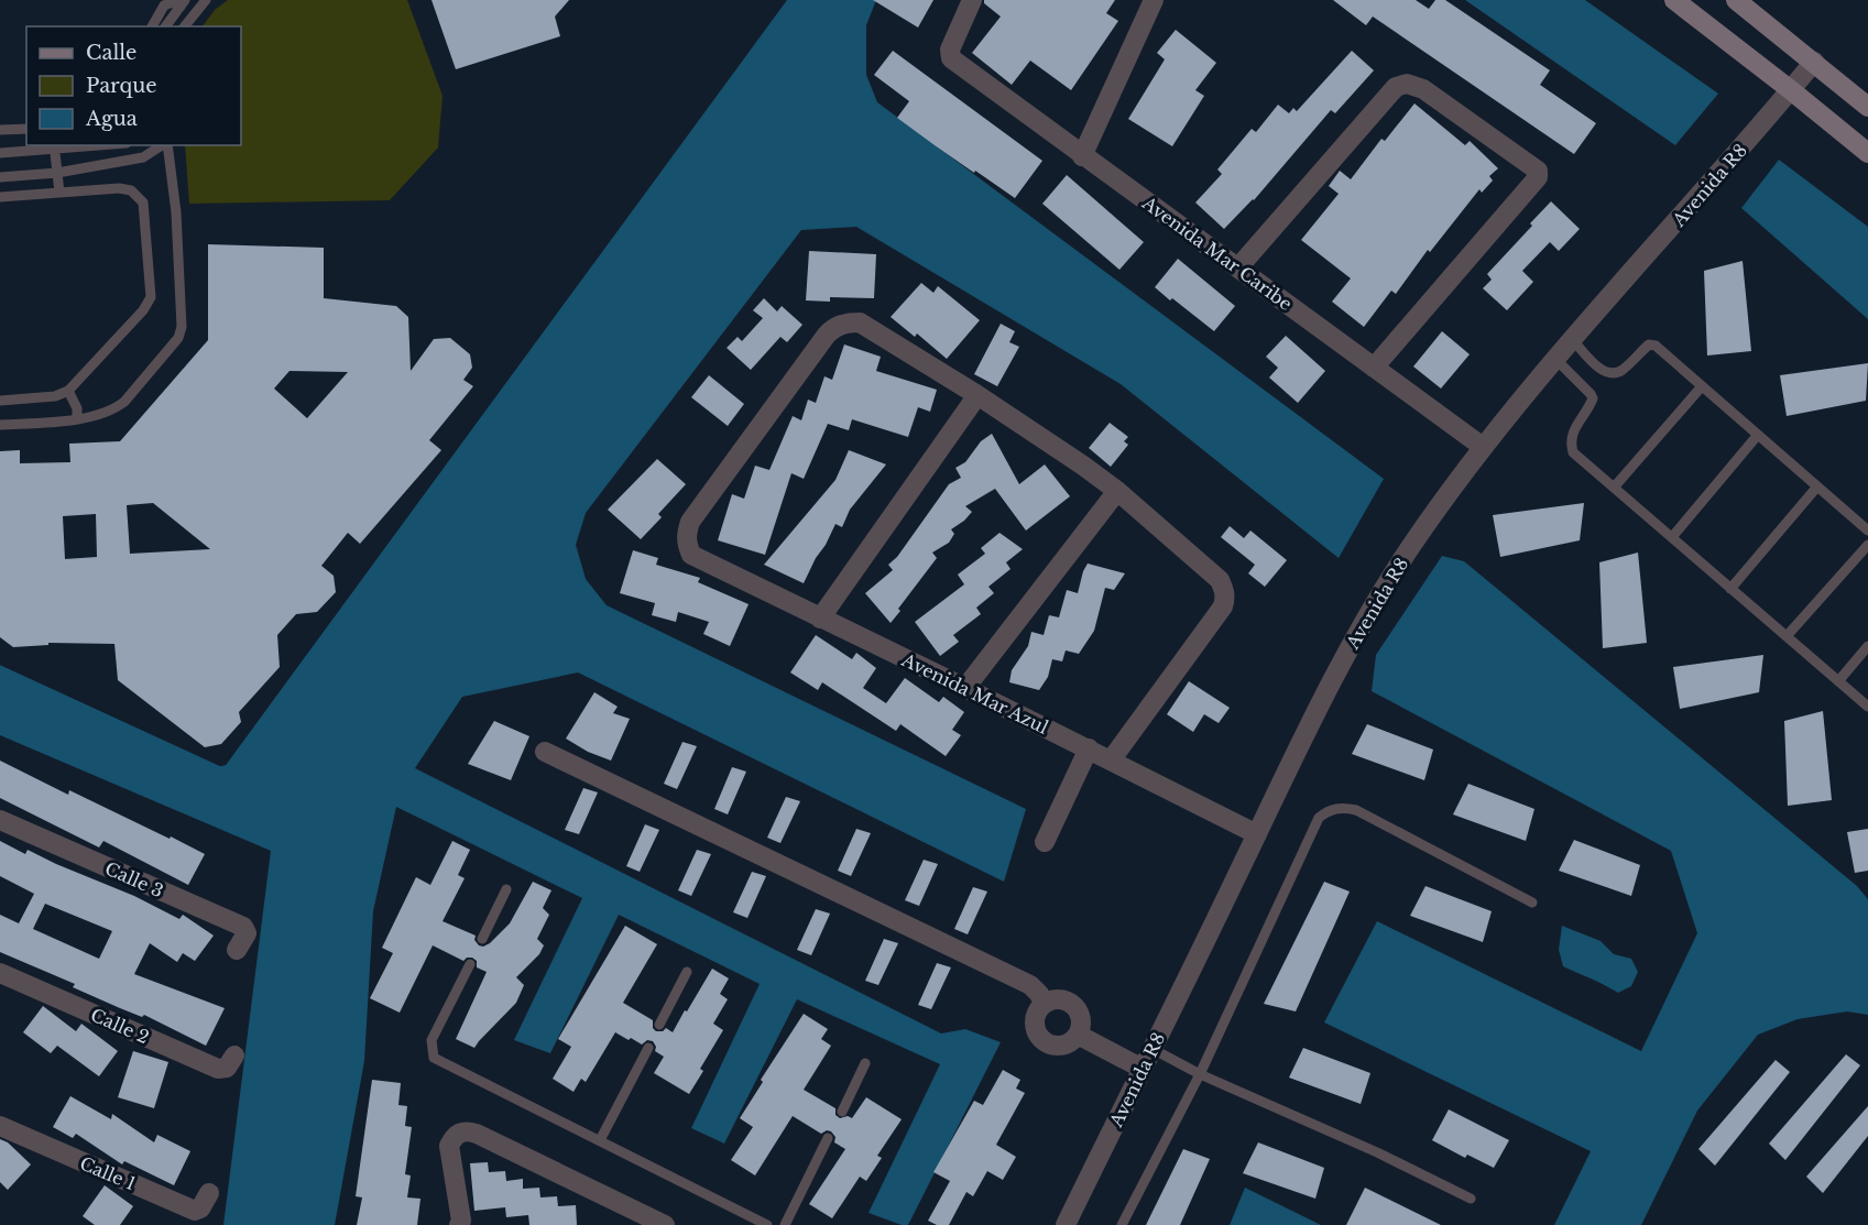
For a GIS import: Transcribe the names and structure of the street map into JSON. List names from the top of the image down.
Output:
{
  "streets": {
    "street": [
      "Avenida R8",
      "Avenida Mar Caribe",
      "Avenida Mar Azul",
      "Calle 3",
      "Calle 2",
      "Calle 1"
    ]
  },
  "crossings": [
    ["Avenida R8", "Avenida Mar Caribe"],
    ["Avenida R8", "Avenida Mar Azul"]
  ],
  "legend": ["Calle", "Parque", "Agua"]
}
